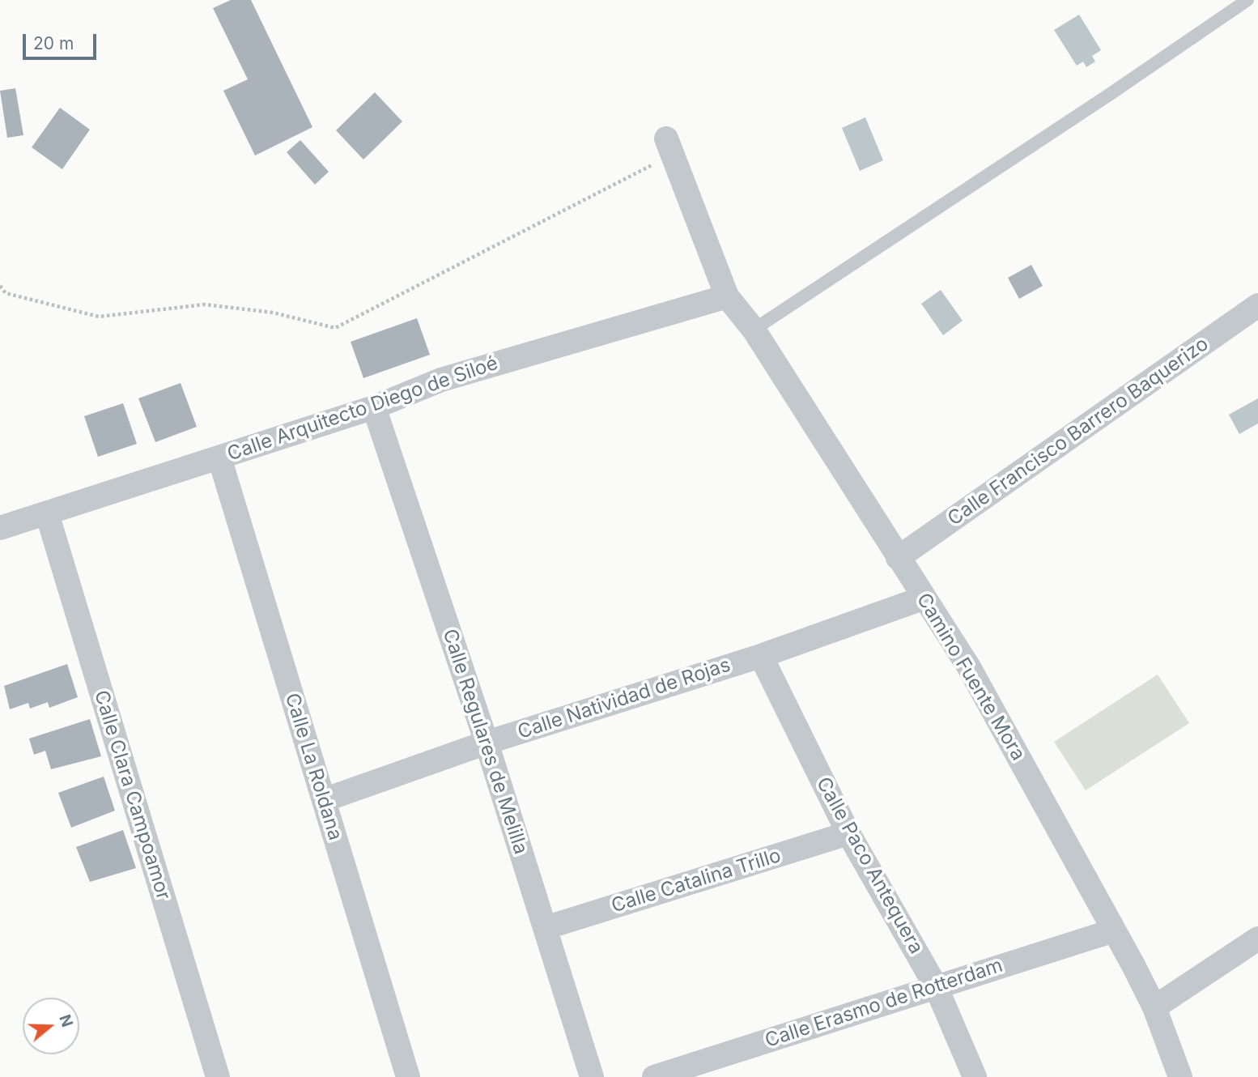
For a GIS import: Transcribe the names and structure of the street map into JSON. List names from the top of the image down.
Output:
{
  "streets": {
    "street": [
      "Calle Arquitecto Diego de Siloé",
      "Calle Francisco Barrero Baquerizo",
      "Camino Fuente Mora",
      "Calle Natividad de Rojas",
      "Calle Regulares de Melilla",
      "Calle La Roldana",
      "Calle Clara Campoamor",
      "Calle Paco Antequera",
      "Calle Catalina Trillo",
      "Calle Erasmo de Rotterdam"
    ]
  },
  "crossings": [
    ["Calle Arquitecto Diego de Siloé", "Camino Fuente Mora"],
    ["Calle Arquitecto Diego de Siloé", "Calle Regulares de Melilla"],
    ["Calle Arquitecto Diego de Siloé", "Calle La Roldana"],
    ["Calle Arquitecto Diego de Siloé", "Calle Clara Campoamor"],
    ["Calle Francisco Barrero Baquerizo", "Camino Fuente Mora"],
    ["Camino Fuente Mora", "Calle Natividad de Rojas"],
    ["Camino Fuente Mora", "Calle Erasmo de Rotterdam"],
    ["Calle Natividad de Rojas", "Calle Regulares de Melilla"],
    ["Calle Natividad de Rojas", "Calle La Roldana"],
    ["Calle Natividad de Rojas", "Calle Paco Antequera"],
    ["Calle Regulares de Melilla", "Calle Catalina Trillo"],
    ["Calle Paco Antequera", "Calle Catalina Trillo"],
    ["Calle Paco Antequera", "Calle Erasmo de Rotterdam"]
  ],
  "scale_bar": "20 m",
  "north": "right"
}
